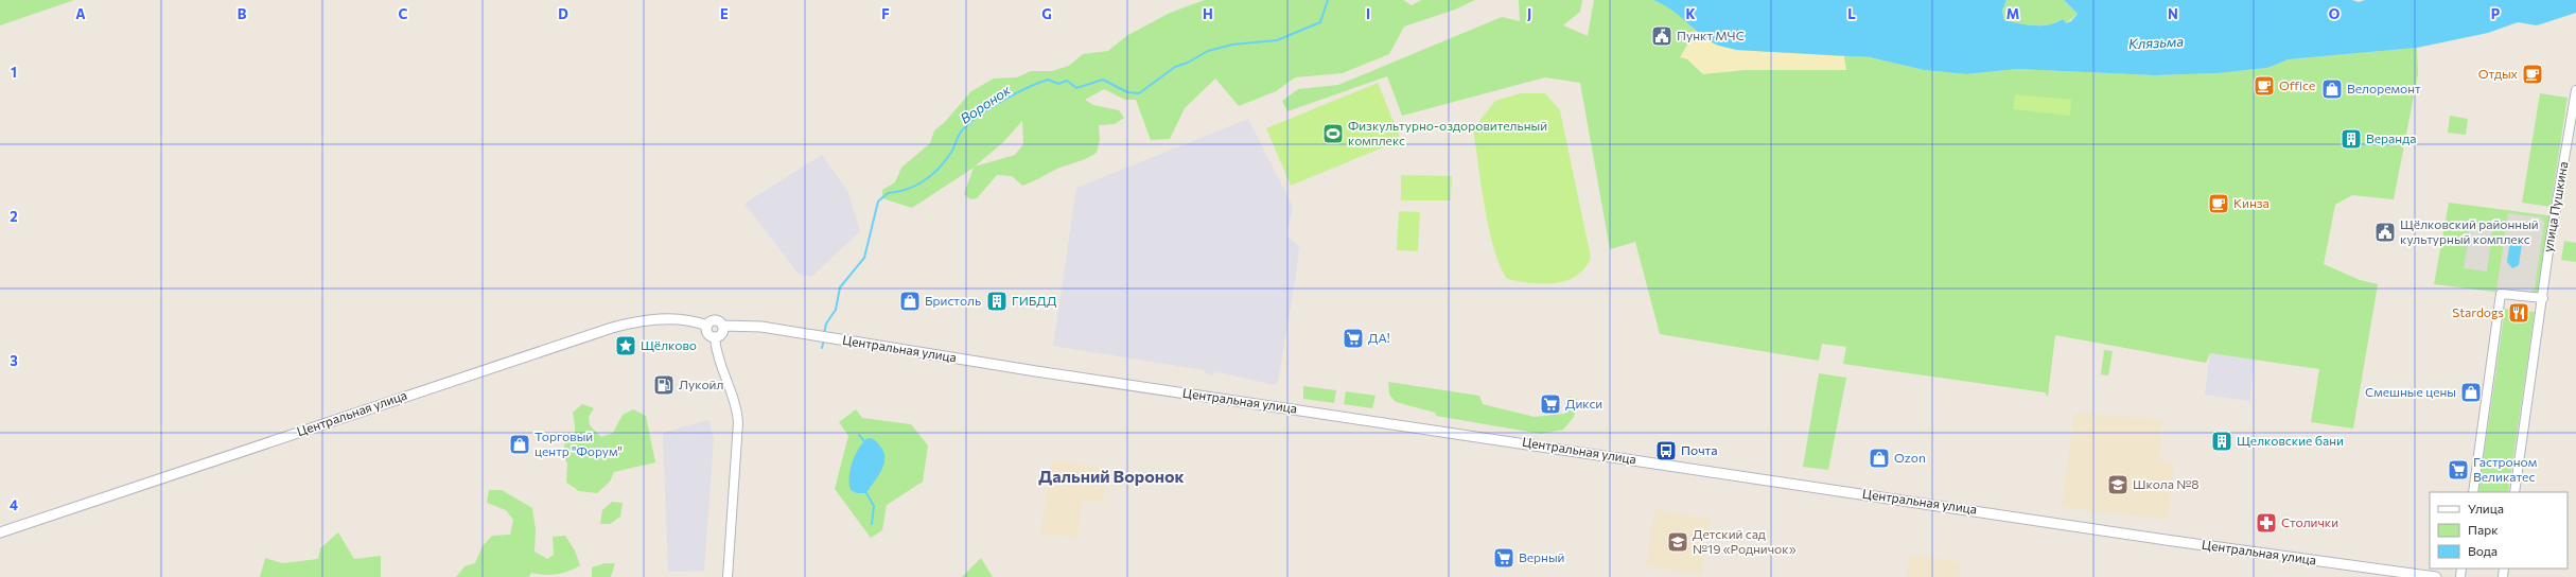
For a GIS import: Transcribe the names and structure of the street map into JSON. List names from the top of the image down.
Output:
{
  "streets": {
    "main road": ["Центральная улица"],
    "street": ["улица Пушкина"]
  },
  "districts": ["Дальний Воронок"],
  "water": ["Клязьма", "Воронок"],
  "places": {
    "public building": ["Пункт МЧС", "Щёлковский районный культурный комплекс"],
    "cafe": ["Отдых", "Office", "Кинза"],
    "shop": [
      "Велоремонт",
      "Бристоль",
      "Смешные цены",
      "Торговый центр \"Форум\"",
      "Ozon"
    ],
    "sports": ["Физкультурно-оздоровительный комплекс"],
    "building": ["Веранда", "ГИБДД", "Щелковские бани"],
    "restaurant": ["Stardogs"],
    "supermarket": [
      "ДА!",
      "Дикси",
      "Гастроном Великатес",
      "Верный"
    ],
    "place": ["Щёлково"],
    "fuel station": ["Лукойл"],
    "bus stop": ["Почта"],
    "school or university": ["Школа №8", "Детский сад №19 «Родничок»"],
    "pharmacy": ["Столички"]
  },
  "legend": ["Улица", "Парк", "Вода"],
  "grid": {
    "columns": [
      "A",
      "B",
      "C",
      "D",
      "E",
      "F",
      "G",
      "H",
      "I",
      "J",
      "K",
      "L",
      "M",
      "N",
      "O",
      "P"
    ],
    "rows": [
      "1",
      "2",
      "3",
      "4"
    ]
  }
}
